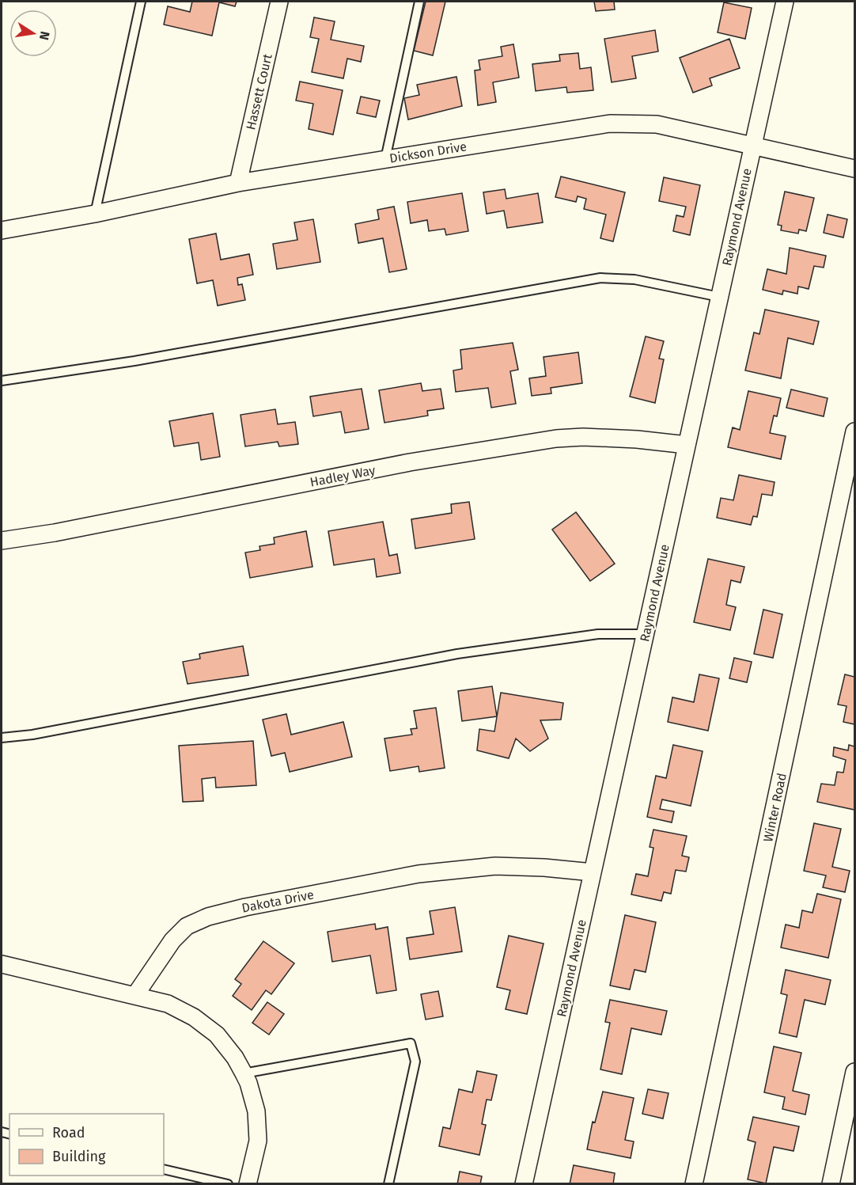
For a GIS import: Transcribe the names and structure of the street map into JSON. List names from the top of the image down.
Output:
{
  "streets": {
    "street": [
      "Hassett Court",
      "Dickson Drive",
      "Raymond Avenue",
      "Hadley Way",
      "Winter Road",
      "Dakota Drive"
    ]
  },
  "crossings": [
    ["Hassett Court", "Dickson Drive"],
    ["Dickson Drive", "Raymond Avenue"],
    ["Raymond Avenue", "Hadley Way"],
    ["Raymond Avenue", "Dakota Drive"]
  ],
  "legend": ["Road", "Building"],
  "north": "right"
}
